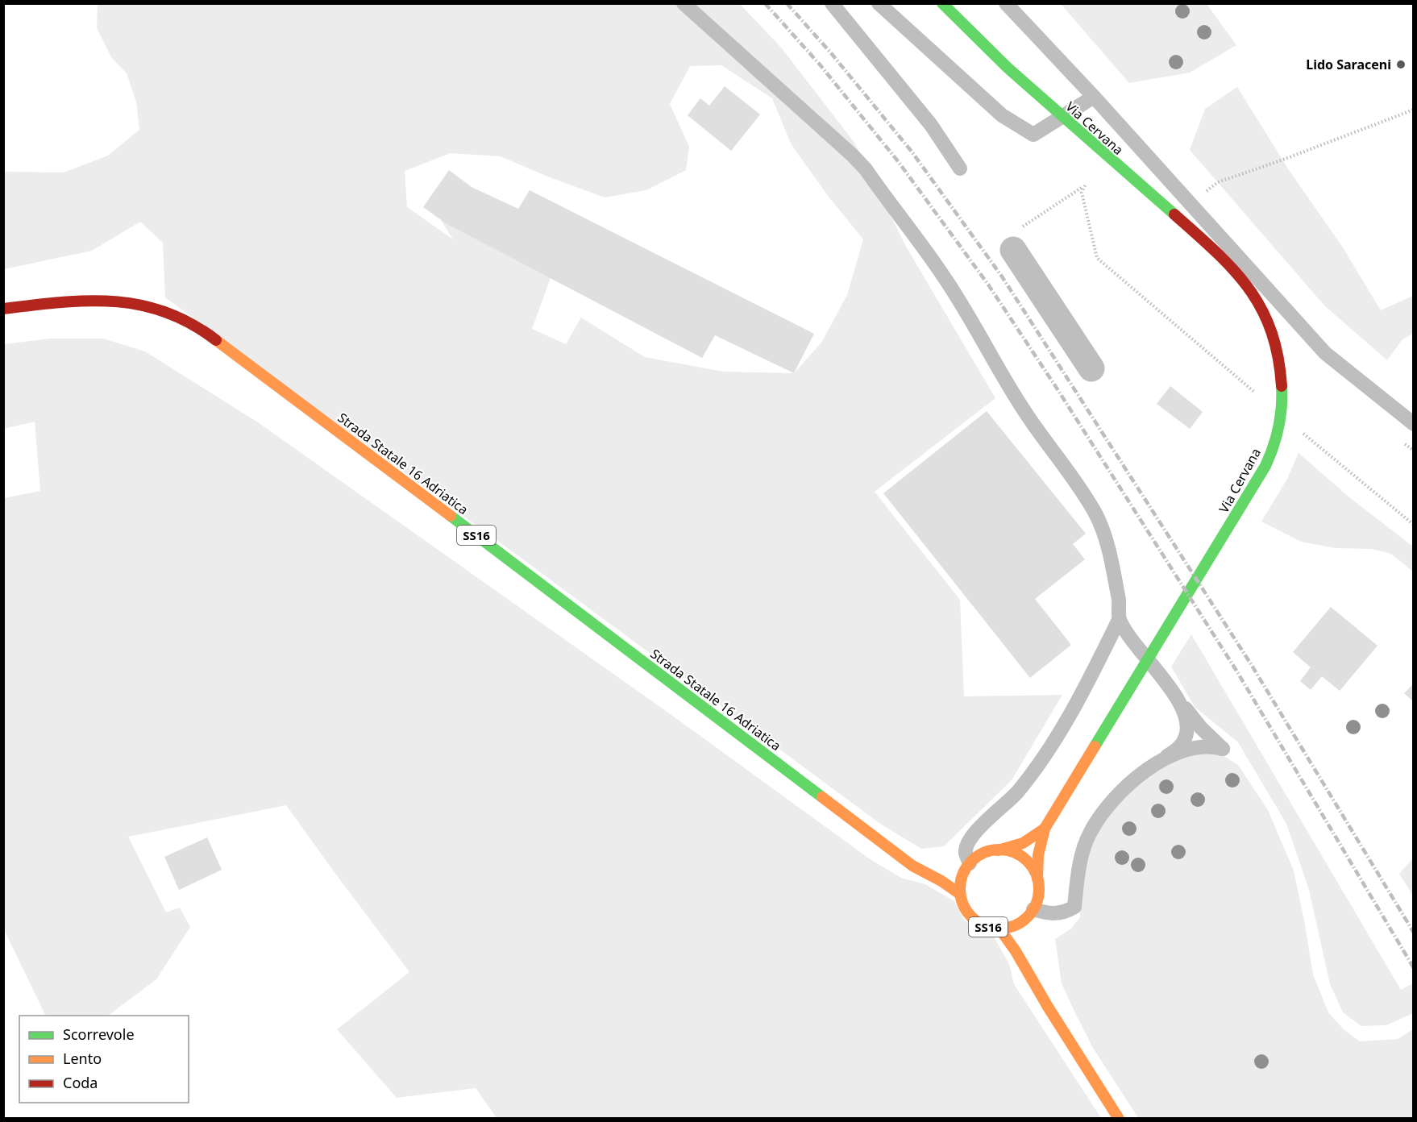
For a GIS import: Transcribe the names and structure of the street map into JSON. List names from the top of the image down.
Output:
{
  "streets": {
    "main road": ["Via Cervana", "Strada Statale 16 Adriatica", "SS16"]
  },
  "crossings": [
    ["Via Cervana", "SS16"],
    ["Strada Statale 16 Adriatica", "SS16"]
  ],
  "places": ["Lido Saraceni"],
  "legend": ["Scorrevole", "Lento", "Coda"]
}
